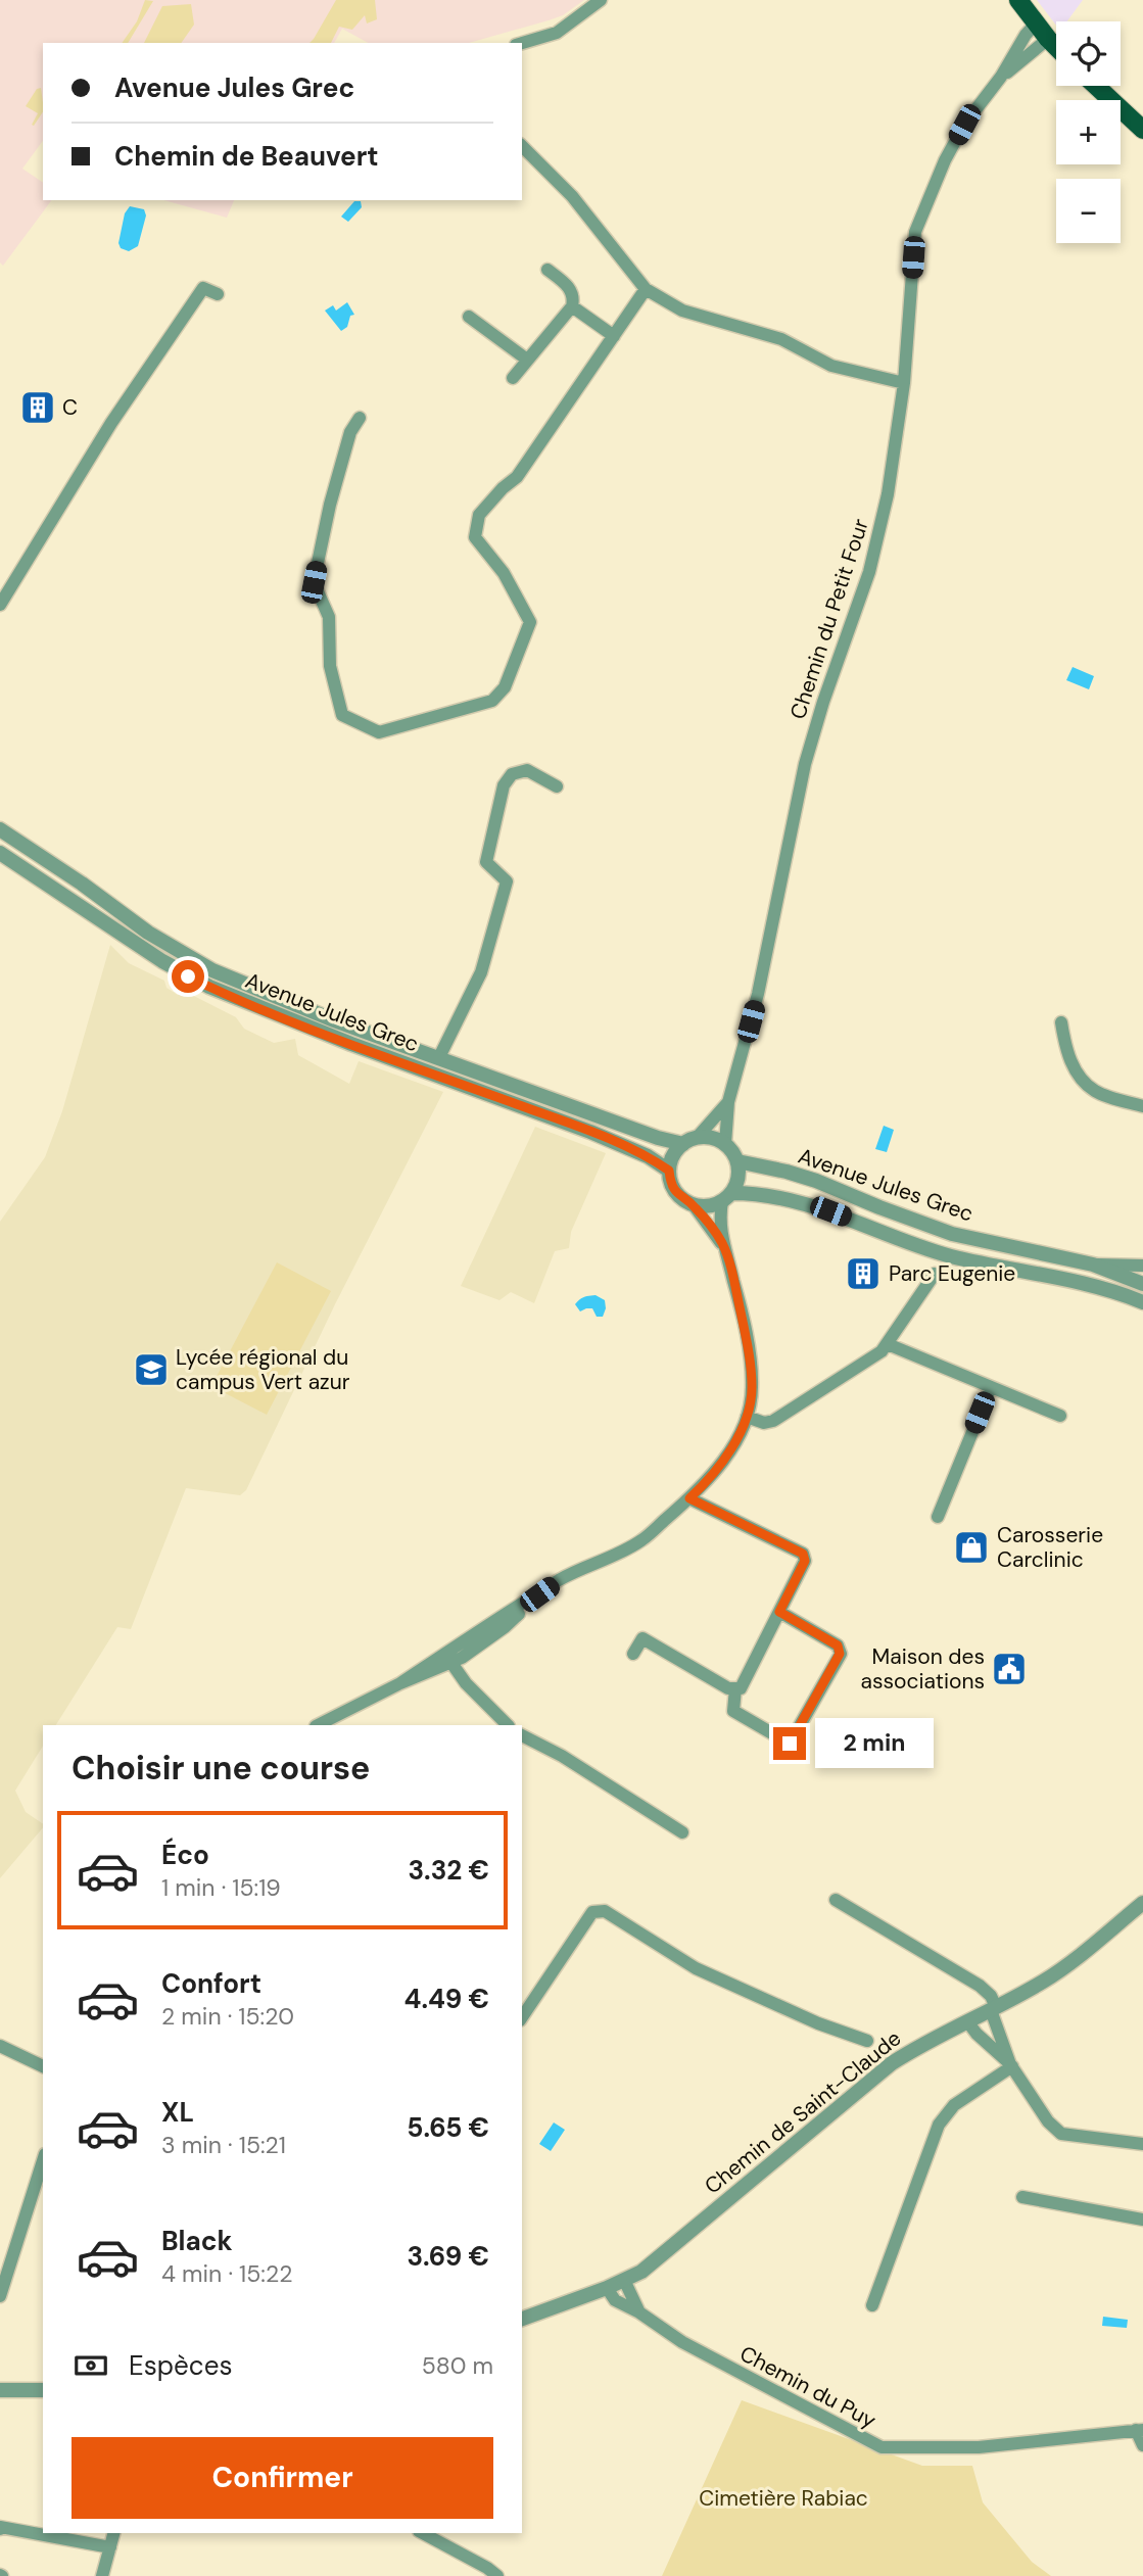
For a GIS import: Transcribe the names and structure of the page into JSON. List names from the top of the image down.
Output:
{
  "streets": {
    "street": [
      "Chemin du Petit Four",
      "Avenue Jules Grec",
      "Chemin de Saint-Claude",
      "Chemin du Puy"
    ]
  },
  "crossings": [
    ["Chemin du Petit Four", "Avenue Jules Grec"],
    ["Chemin de Saint-Claude", "Chemin du Puy"]
  ],
  "parks": ["Cimetière Rabiac"],
  "places": {
    "building": ["C", "Parc Eugenie"],
    "school or university": ["Lycée régional du campus Vert azur"],
    "shop": ["Carosserie Carclinic"],
    "public building": ["Maison des associations"]
  },
  "page": {
    "map_buttons": ["+", "−"],
    "banner": ["Avenue Jules Grec", "Chemin de Beauvert"],
    "bubble": "2 min",
    "heading": "Choisir une course",
    "list": [
      {
        "name": "Éco",
        "note": "1 min · 15:19",
        "value": "3.32 €"
      },
      {
        "name": "Confort",
        "note": "2 min · 15:20",
        "value": "4.49 €"
      },
      {
        "name": "XL",
        "note": "3 min · 15:21",
        "value": "5.65 €"
      },
      {
        "name": "Black",
        "note": "4 min · 15:22",
        "value": "3.69 €"
      }
    ],
    "pay": ["Espèces", "580 m"],
    "buttons": "Confirmer"
  }
}
